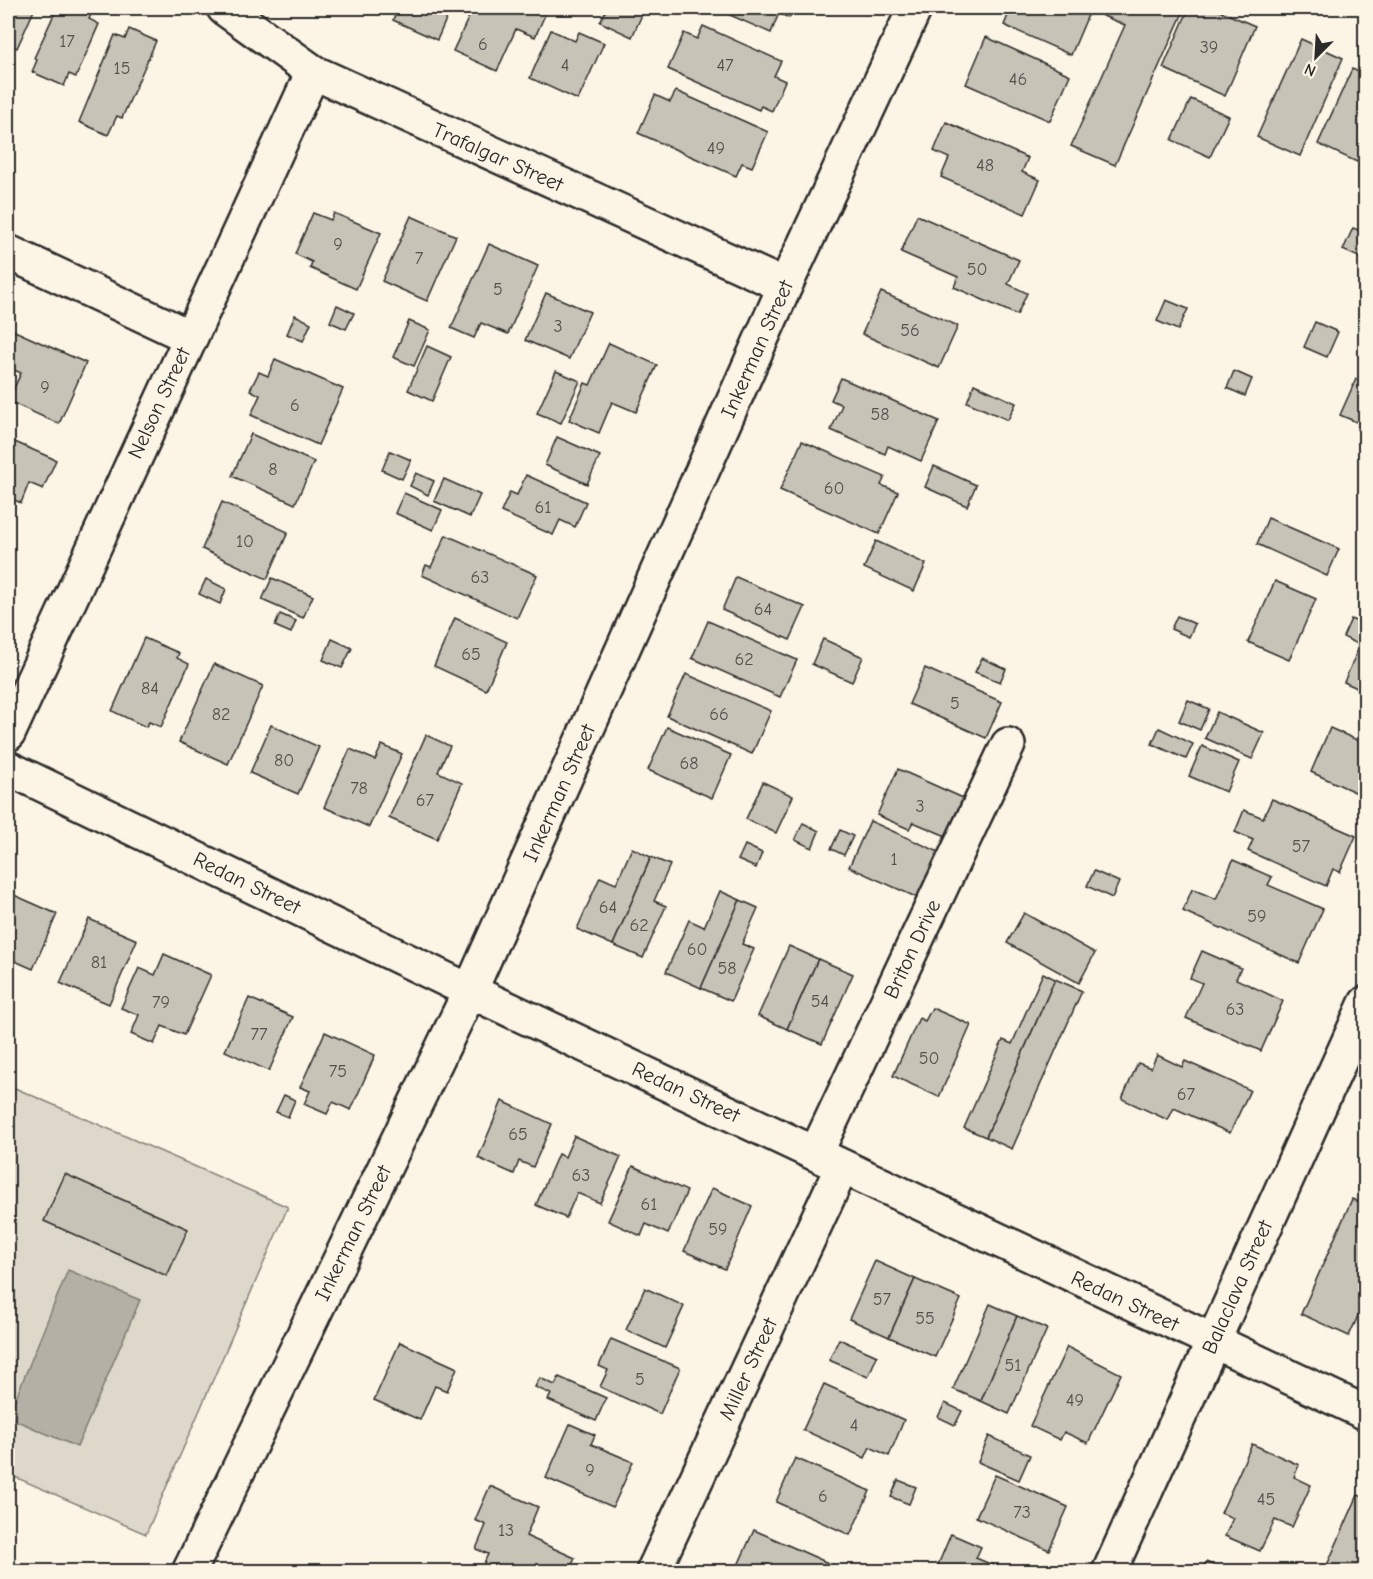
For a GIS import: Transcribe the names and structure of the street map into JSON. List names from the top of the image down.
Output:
{
  "streets": {
    "street": [
      "Trafalgar Street",
      "Inkerman Street",
      "Nelson Street",
      "Redan Street",
      "Briton Drive",
      "Balaclava Street",
      "Miller Street"
    ]
  },
  "crossings": [
    ["Trafalgar Street", "Inkerman Street"],
    ["Trafalgar Street", "Nelson Street"],
    ["Inkerman Street", "Redan Street"],
    ["Redan Street", "Briton Drive"],
    ["Redan Street", "Balaclava Street"],
    ["Redan Street", "Miller Street"],
    ["Briton Drive", "Miller Street"]
  ],
  "house_numbers": [
    "17",
    "6",
    "39",
    "4",
    "47",
    "15",
    "46",
    "49",
    "48",
    "9",
    "7",
    "50",
    "5",
    "3",
    "56",
    "9",
    "6",
    "58",
    "8",
    "60",
    "61",
    "10",
    "63",
    "64",
    "65",
    "62",
    "84",
    "5",
    "82",
    "66",
    "80",
    "68",
    "78",
    "67",
    "3",
    "57",
    "1",
    "64",
    "59",
    "62",
    "60",
    "81",
    "58",
    "54",
    "79",
    "63",
    "77",
    "50",
    "75",
    "67",
    "65",
    "63",
    "61",
    "59",
    "57",
    "55",
    "51",
    "5",
    "49",
    "4",
    "9",
    "6",
    "45",
    "73",
    "13"
  ],
  "north": "bottom left"
}
